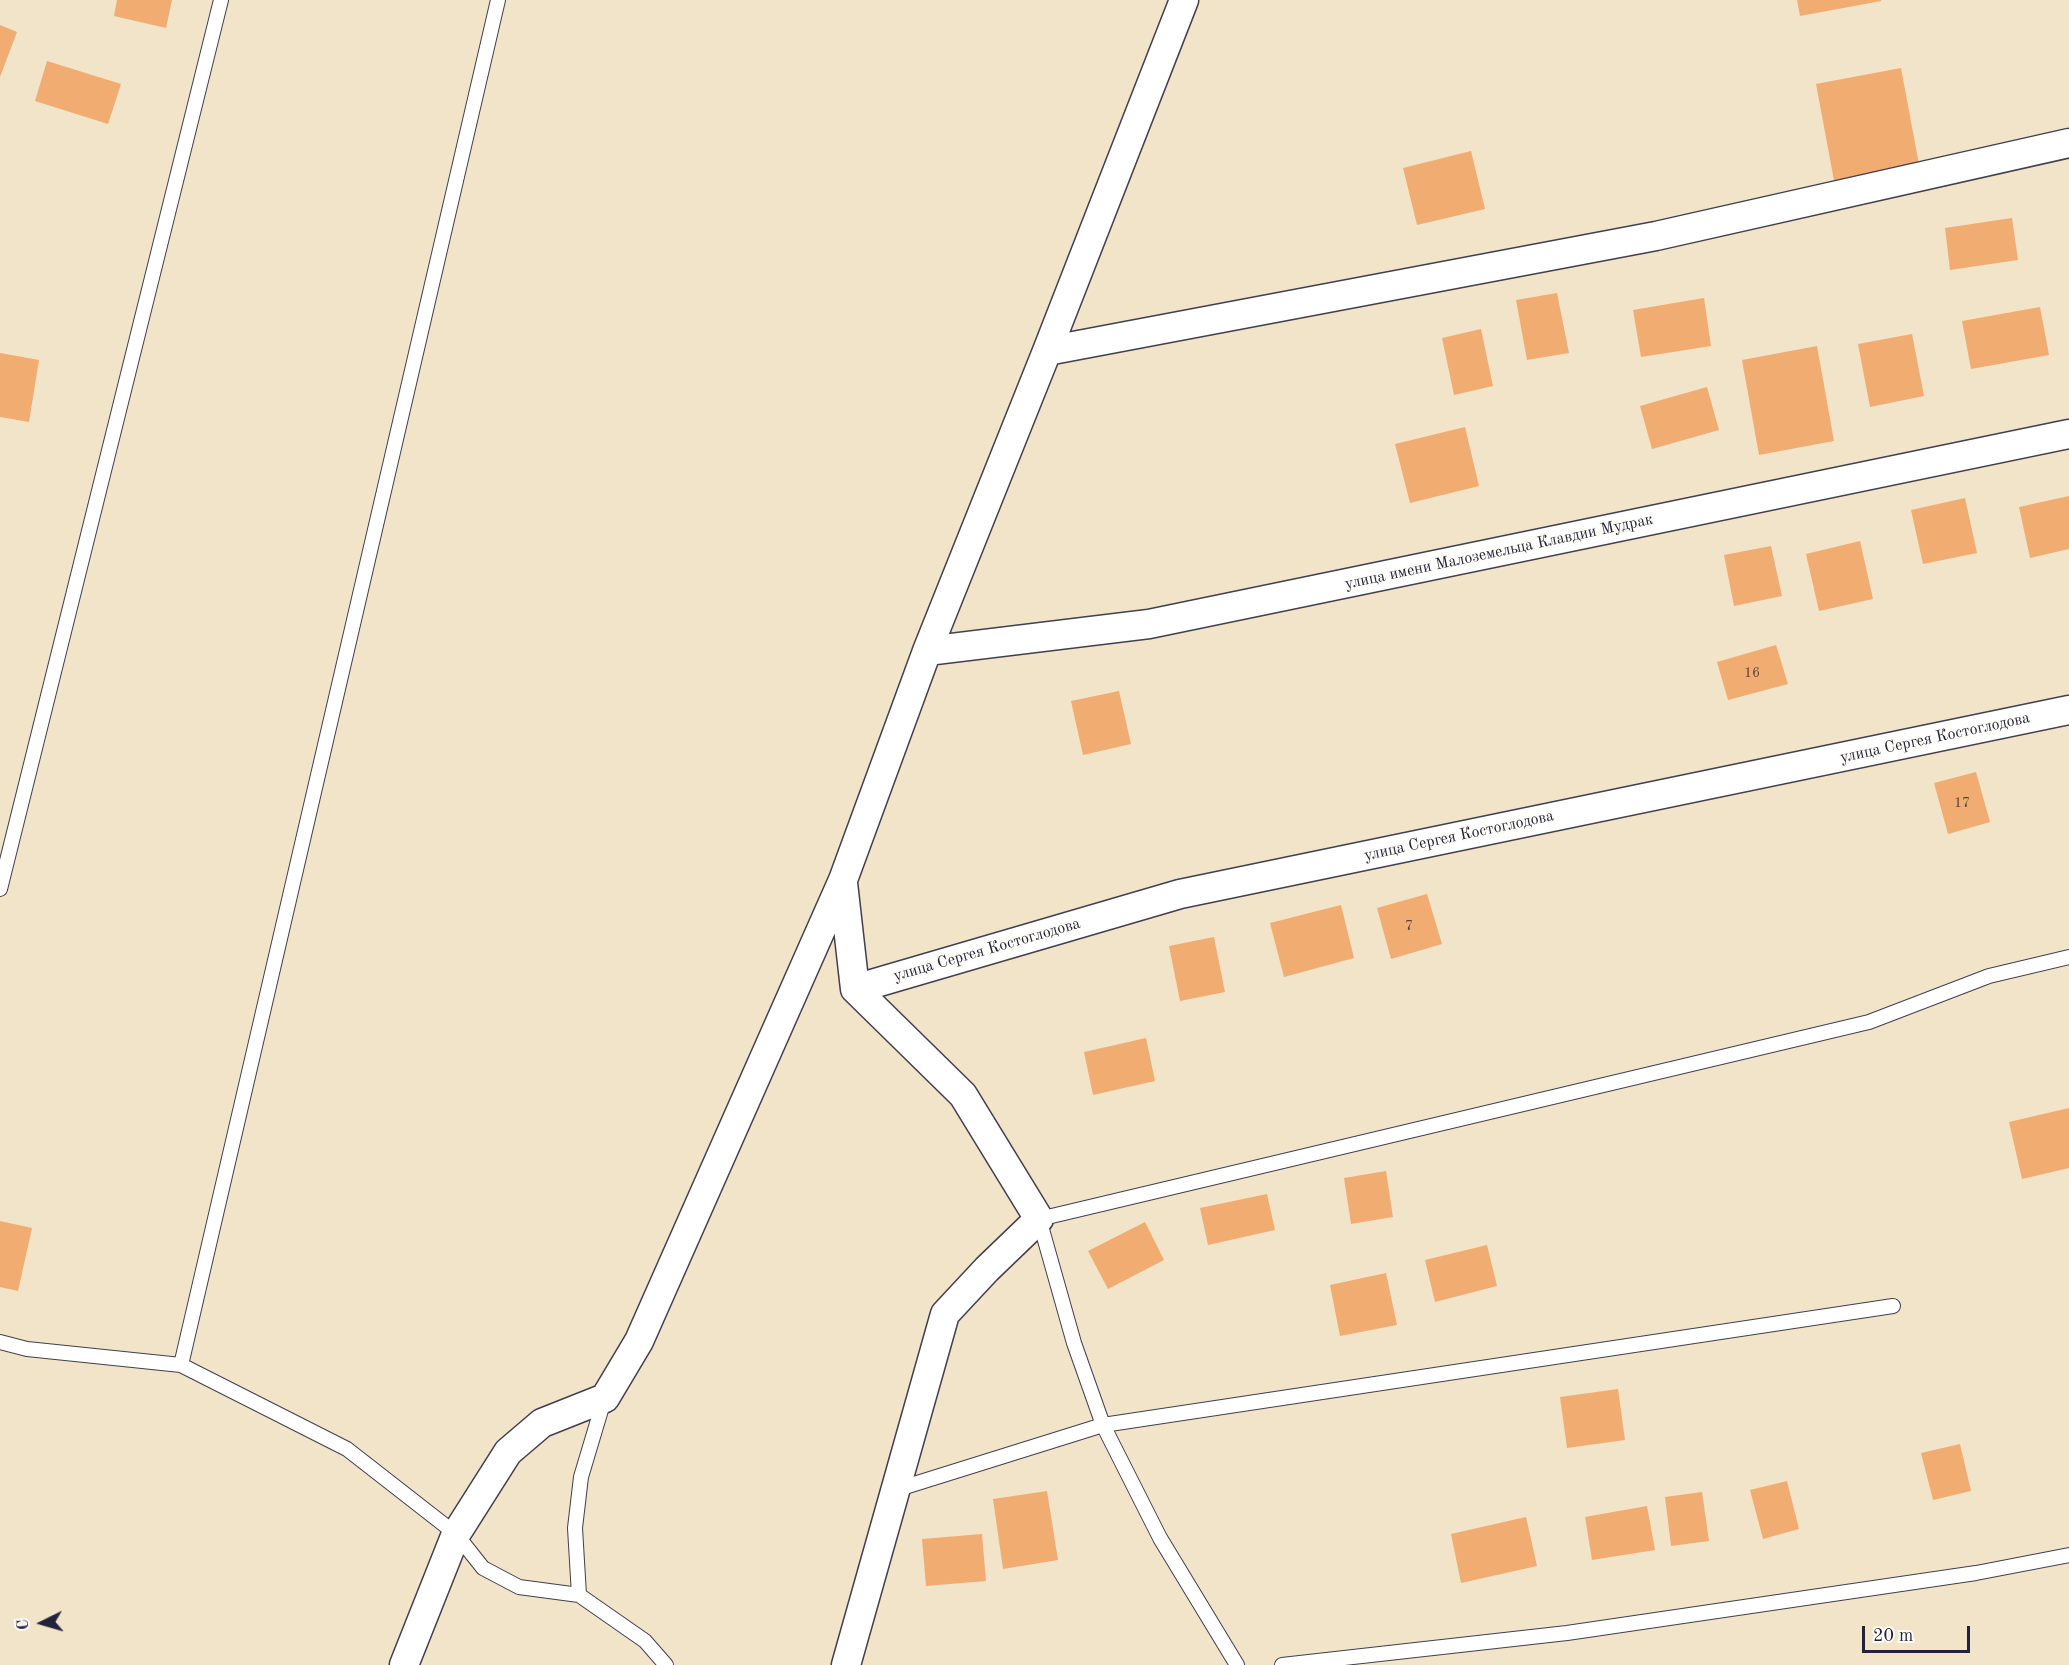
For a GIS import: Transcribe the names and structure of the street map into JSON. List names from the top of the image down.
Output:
{
  "streets": {
    "street": ["улица имени Малоземельца Клавдии Мудрак", "улица Сергея Костоглодова"]
  },
  "house_numbers": ["16", "17", "7"],
  "scale_bar": "20 m",
  "north": "left"
}
